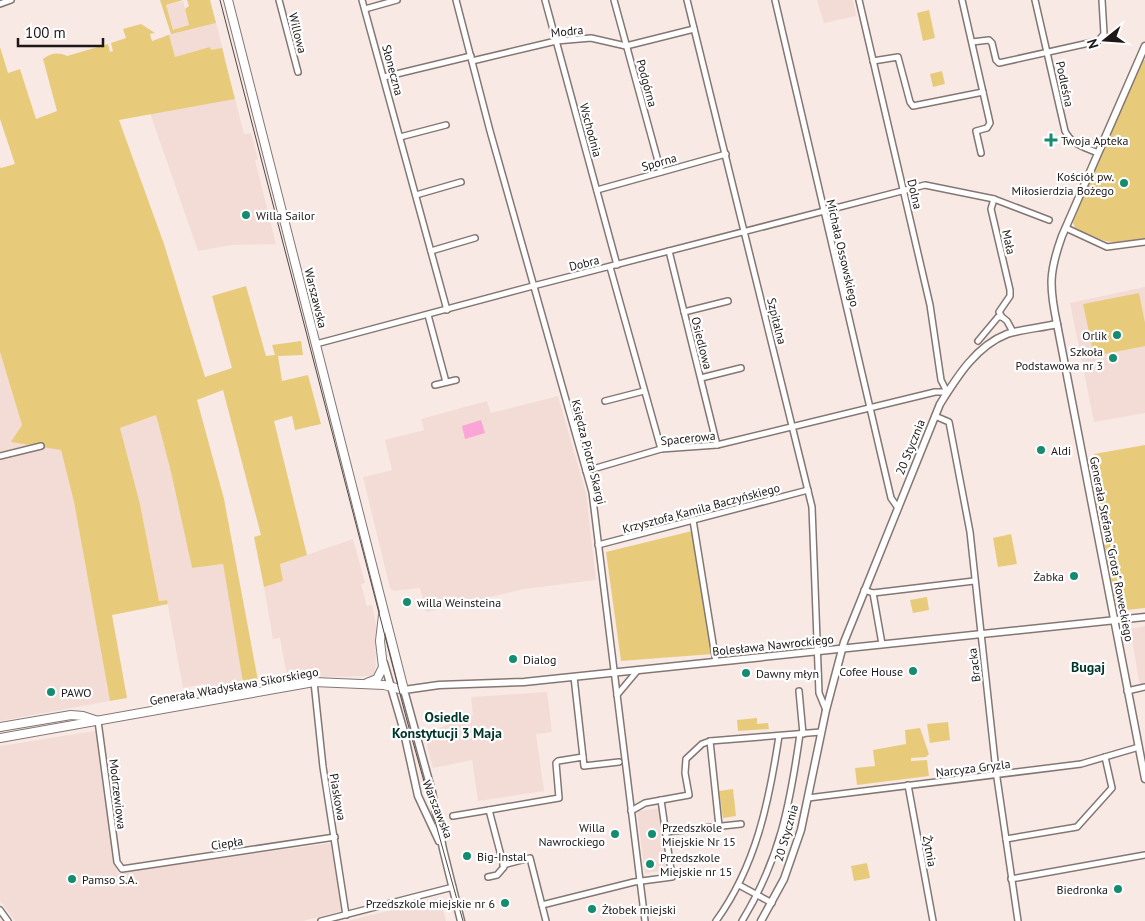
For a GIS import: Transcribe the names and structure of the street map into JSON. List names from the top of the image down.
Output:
{
  "streets": {
    "main road": ["Warszawska", "Generała Władysława Sikorskiego"],
    "street": [
      "Modra",
      "Willowa",
      "Słoneczna",
      "Podgórna",
      "Podleśna",
      "Wschodnia",
      "Sporna",
      "Dolna",
      "Mała",
      "Michała Ossowskiego",
      "Dobra",
      "Szpitalna",
      "Osiedlowa",
      "Spacerowa",
      "20 Stycznia",
      "Księdza Piotra Skargi",
      "Krzysztofa Kamila Baczyńskiego",
      "Generała Stefana \"Grota\" Roweckiego",
      "Bolesława Nawrockiego",
      "Bracka",
      "Narcyza Gryzla",
      "Modrzewiowa",
      "Piaskowa",
      "Ciepła",
      "Żytnia"
    ]
  },
  "crossings": [
    ["Modra", "Słoneczna"],
    ["Modra", "Podgórna"],
    ["Modra", "Wschodnia"],
    ["Modra", "Szpitalna"],
    ["Modra", "Księdza Piotra Skargi"],
    ["Słoneczna", "Dobra"],
    ["Podgórna", "Sporna"],
    ["Wschodnia", "Sporna"],
    ["Wschodnia", "Dobra"],
    ["Sporna", "Szpitalna"],
    ["Dolna", "Dobra"],
    ["Dolna", "Spacerowa"],
    ["Dolna", "20 Stycznia"],
    ["Michała Ossowskiego", "Dobra"],
    ["Michała Ossowskiego", "Spacerowa"],
    ["Michała Ossowskiego", "20 Stycznia"],
    ["Dobra", "Warszawska"],
    ["Dobra", "Szpitalna"],
    ["Dobra", "Osiedlowa"],
    ["Dobra", "Księdza Piotra Skargi"],
    ["Warszawska", "Bolesława Nawrockiego"],
    ["Warszawska", "Generała Władysława Sikorskiego"],
    ["Szpitalna", "Spacerowa"],
    ["Szpitalna", "20 Stycznia"],
    ["Szpitalna", "Krzysztofa Kamila Baczyńskiego"],
    ["Szpitalna", "Bolesława Nawrockiego"],
    ["Osiedlowa", "Spacerowa"],
    ["Spacerowa", "20 Stycznia"],
    ["Spacerowa", "Księdza Piotra Skargi"],
    ["20 Stycznia", "Generała Stefana \"Grota\" Roweckiego"],
    ["20 Stycznia", "Bolesława Nawrockiego"],
    ["20 Stycznia", "Bracka"],
    ["20 Stycznia", "Narcyza Gryzla"],
    ["Księdza Piotra Skargi", "Krzysztofa Kamila Baczyńskiego"],
    ["Księdza Piotra Skargi", "Bolesława Nawrockiego"],
    ["Generała Stefana \"Grota\" Roweckiego", "Bolesława Nawrockiego"],
    ["Generała Stefana \"Grota\" Roweckiego", "Narcyza Gryzla"],
    ["Bolesława Nawrockiego", "Bracka"],
    ["Bolesława Nawrockiego", "Generała Władysława Sikorskiego"],
    ["Bracka", "Narcyza Gryzla"],
    ["Generała Władysława Sikorskiego", "Modrzewiowa"],
    ["Generała Władysława Sikorskiego", "Piaskowa"],
    ["Narcyza Gryzla", "Żytnia"],
    ["Modrzewiowa", "Ciepła"],
    ["Piaskowa", "Ciepła"]
  ],
  "districts": ["Bugaj", "Osiedle Konstytucji 3 Maja"],
  "places": {
    "health": ["Twoja Apteka"],
    "other": [
      "Kościół pw. Miłosierdzia Bożego",
      "Willa Sailor",
      "Orlik",
      "Szkoła Podstawowa nr 3",
      "Aldi",
      "Żabka",
      "willa Weinsteina",
      "Dialog",
      "Cofee House",
      "Dawny młyn",
      "PAWO",
      "Willa Nawrockiego",
      "Przedszkole Miejskie Nr 15",
      "Big-Instal",
      "Przedszkole Miejskie nr 15",
      "Pamso S.A.",
      "Biedronka",
      "Przedszkole miejskie nr 6",
      "Żłobek miejski"
    ]
  },
  "scale_bar": "100 m",
  "north": "left"
}
